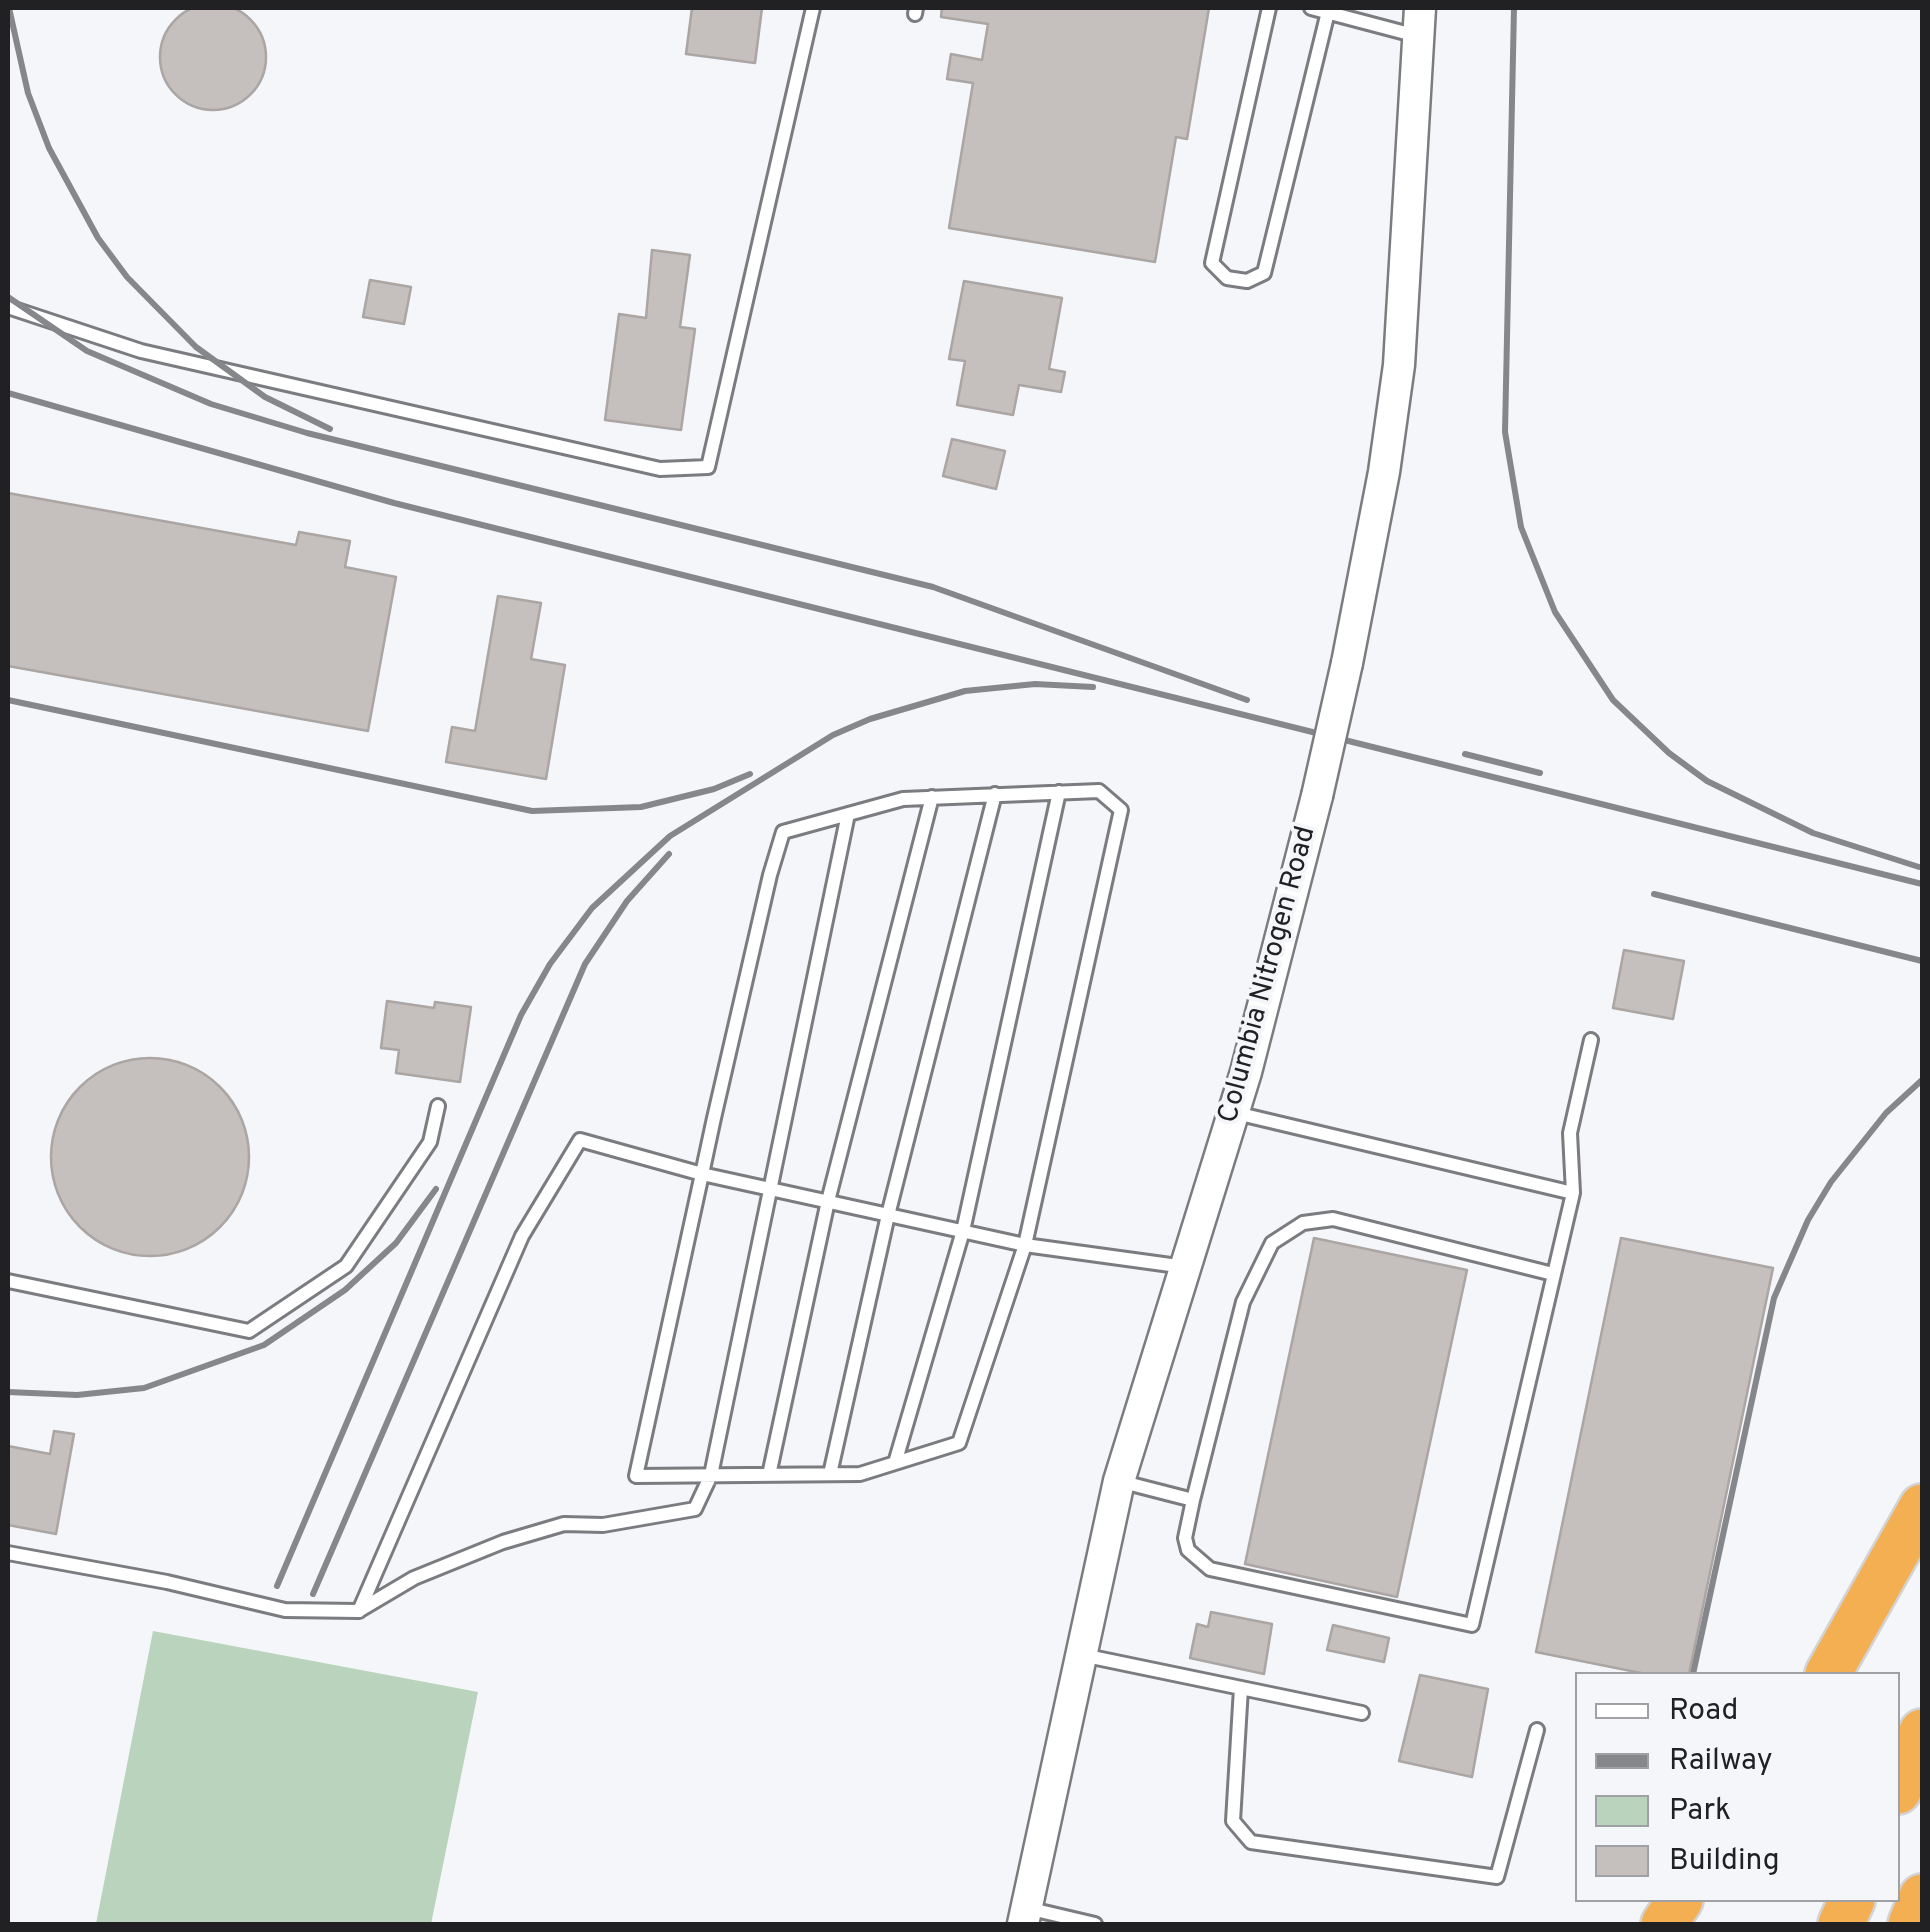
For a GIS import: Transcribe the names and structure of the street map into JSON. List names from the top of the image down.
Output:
{
  "streets": {
    "street": ["Columbia Nitrogen Road"]
  },
  "legend": [
    "Road",
    "Railway",
    "Park",
    "Building"
  ]
}
